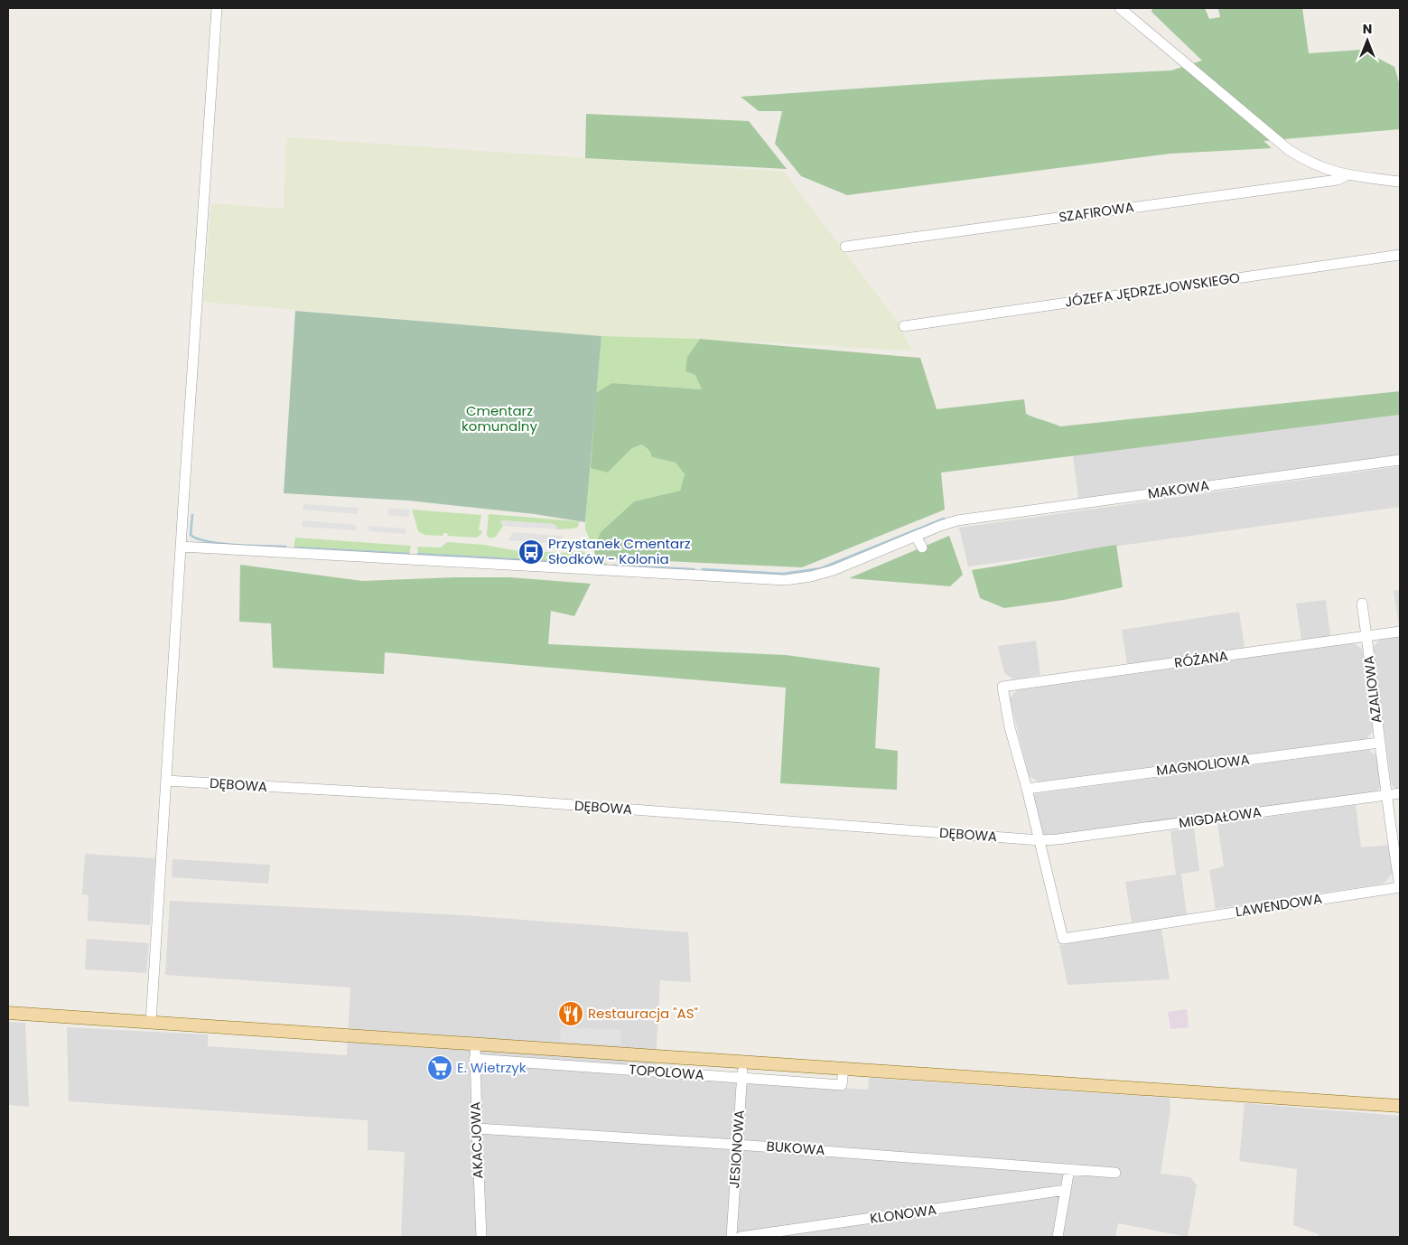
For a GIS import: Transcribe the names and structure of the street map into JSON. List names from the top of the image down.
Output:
{
  "streets": {
    "street": [
      "SZAFIROWA",
      "JÓZEFA JĘDRZEJOWSKIEGO",
      "MAKOWA",
      "RÓŻANA",
      "AZALIOWA",
      "MAGNOLIOWA",
      "DĘBOWA",
      "MIGDAŁOWA",
      "LAWENDOWA",
      "TOPOLOWA",
      "AKACJOWA",
      "BUKOWA",
      "JESIONOWA",
      "KLONOWA"
    ]
  },
  "crossings": [
    ["RÓŻANA", "AZALIOWA"],
    ["RÓŻANA", "MAGNOLIOWA"],
    ["AZALIOWA", "MAGNOLIOWA"],
    ["AZALIOWA", "MIGDAŁOWA"],
    ["AZALIOWA", "LAWENDOWA"],
    ["DĘBOWA", "MIGDAŁOWA"],
    ["DĘBOWA", "LAWENDOWA"],
    ["MIGDAŁOWA", "LAWENDOWA"],
    ["TOPOLOWA", "AKACJOWA"],
    ["TOPOLOWA", "JESIONOWA"],
    ["AKACJOWA", "BUKOWA"],
    ["BUKOWA", "JESIONOWA"]
  ],
  "parks": ["Cmentarz komunalny"],
  "places": {
    "bus stop": ["Przystanek Cmentarz Słodków - Kolonia"],
    "restaurant": ["Restauracja \"AS\""],
    "supermarket": ["E. Wietrzyk"]
  },
  "north": "top"
}
